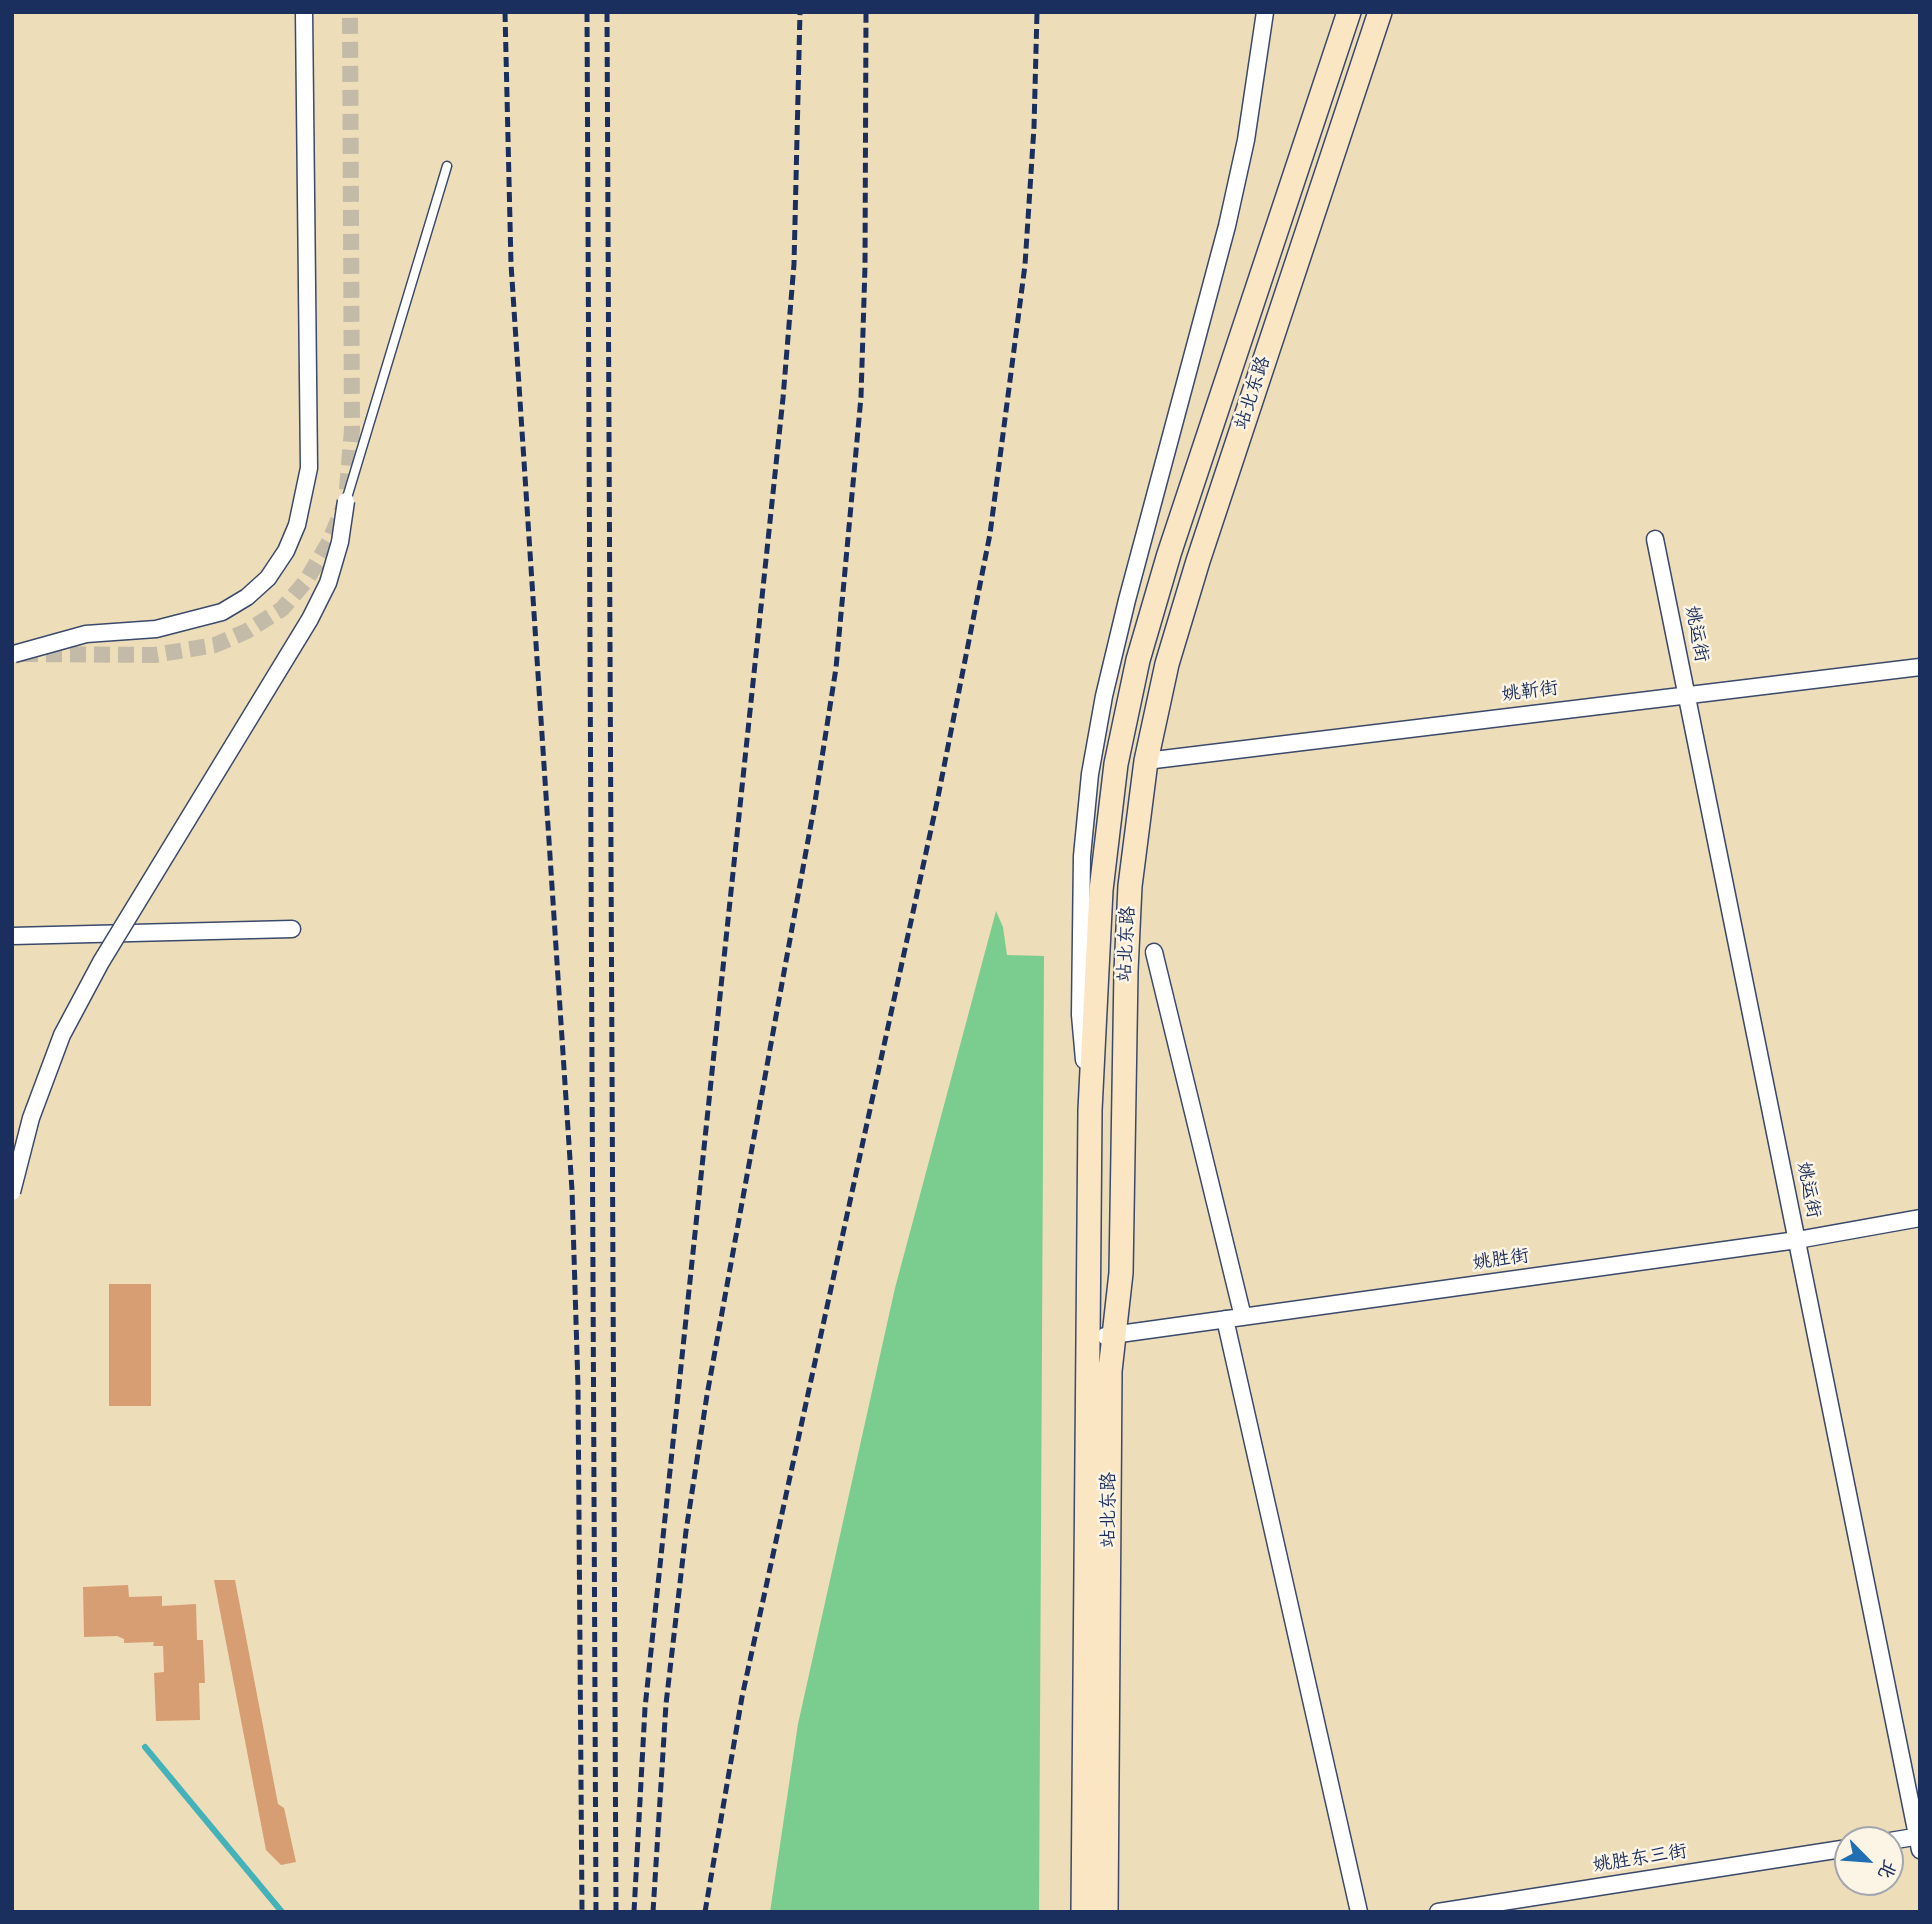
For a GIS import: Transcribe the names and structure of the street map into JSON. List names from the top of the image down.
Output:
{
  "streets": {
    "street": [
      "站北东路",
      "姚运街",
      "姚靳街",
      "姚胜街",
      "姚胜东三街"
    ]
  },
  "crossings": [
    ["站北东路", "姚靳街"],
    ["站北东路", "姚胜街"],
    ["姚运街", "姚靳街"],
    ["姚运街", "姚胜街"]
  ],
  "north": "bottom right"
}
